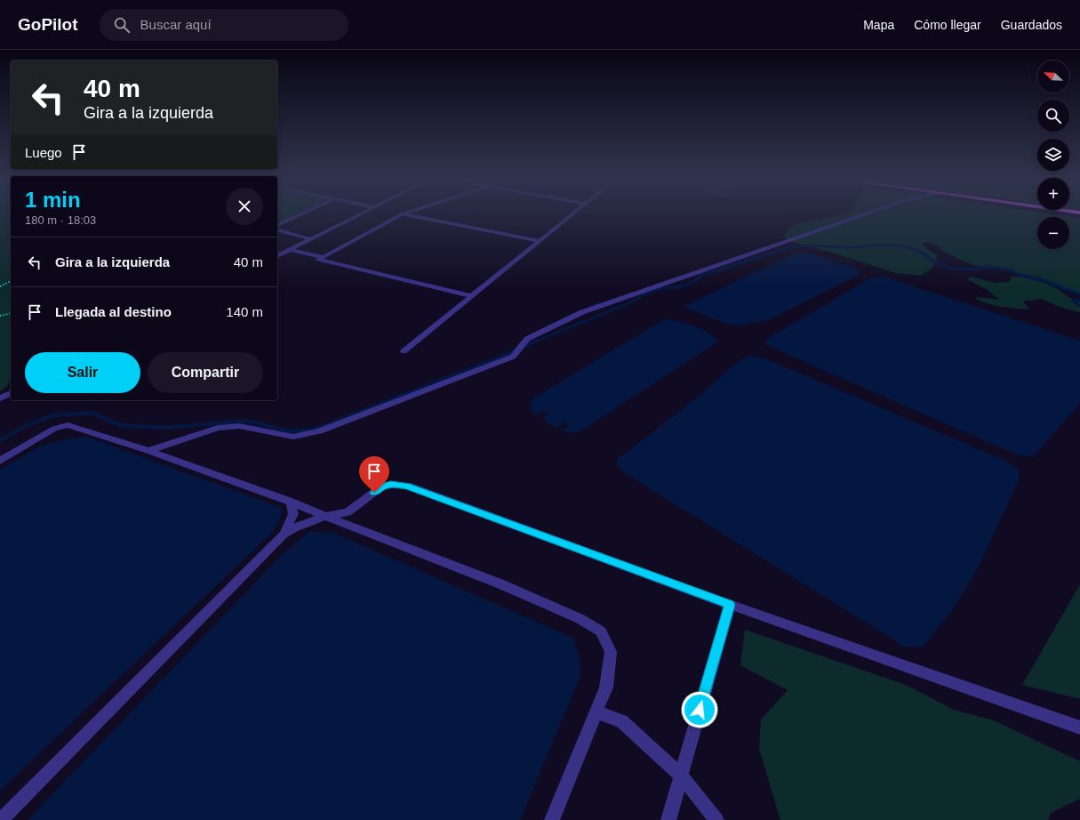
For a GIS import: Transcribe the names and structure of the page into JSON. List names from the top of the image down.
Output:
{
  "north": "top left",
  "page": {
    "header": "GoPilot",
    "search": "Buscar aquí",
    "nav": ["Mapa", "Cómo llegar", "Guardados"],
    "map_buttons": ["+", "−"],
    "turn": ["40 m", "Gira a la izquierda"],
    "then": "Luego",
    "heading": ["1 min", "180 m · 18:03"],
    "list": [
      {
        "name": "Gira a la izquierda",
        "value": "40 m"
      },
      {
        "name": "Llegada al destino",
        "value": "140 m"
      }
    ],
    "buttons": ["Salir", "Compartir"]
  }
}
